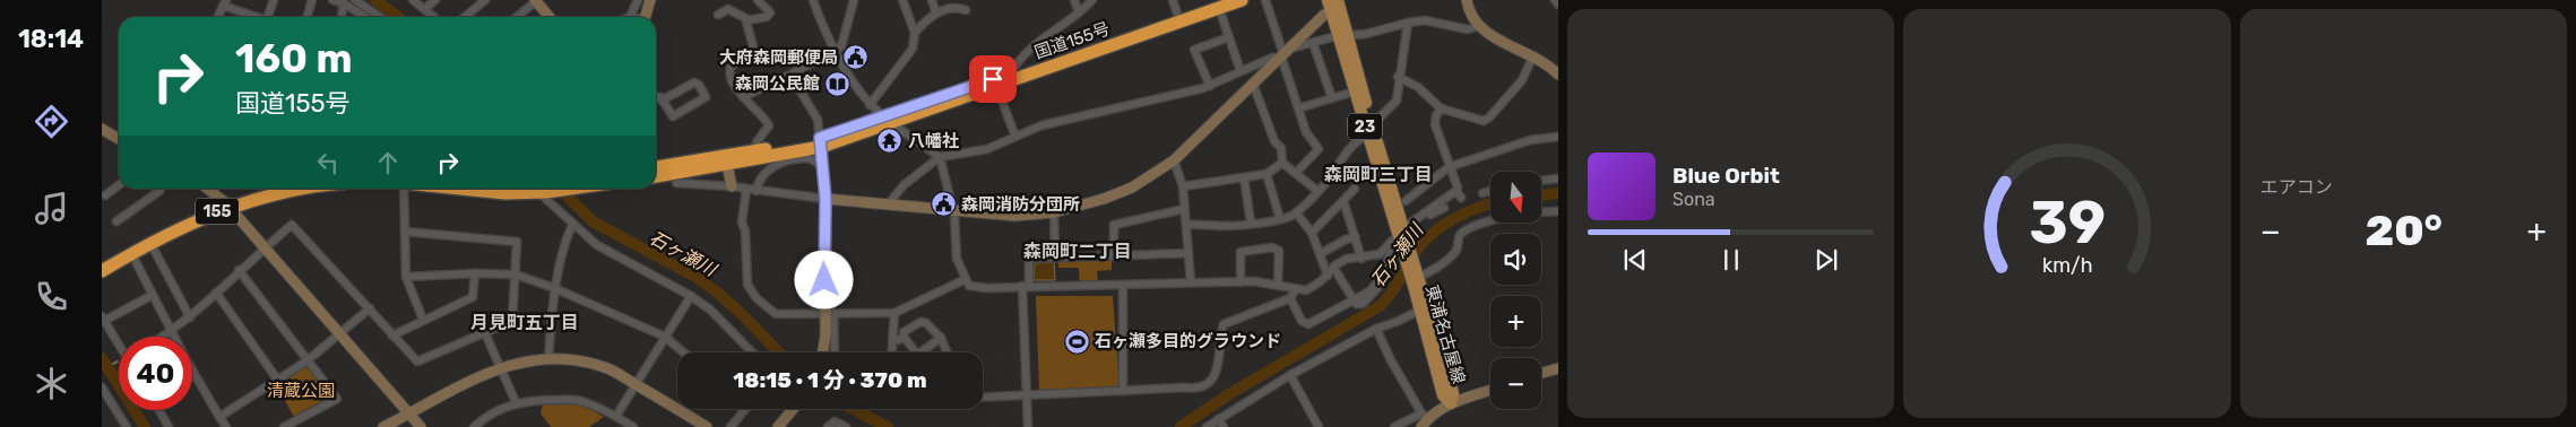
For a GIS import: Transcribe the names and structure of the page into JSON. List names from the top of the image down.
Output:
{
  "streets": {
    "highway": ["国道155号", "155"],
    "main road": ["23", "東浦名古屋線"]
  },
  "districts": ["森岡町三丁目", "森岡町二丁目", "月見町五丁目"],
  "water": ["石ヶ瀬川"],
  "parks": ["清蔵公園"],
  "places": {
    "public building": ["大府森岡郵便局", "森岡消防分団所"],
    "library": ["森岡公民館"],
    "temple": ["八幡社"],
    "sports": ["石ヶ瀬多目的グラウンド"]
  },
  "north": "bottom",
  "page": {
    "tabs": "18:14",
    "tile": "エアコン",
    "turn": ["160 m", "国道155号"],
    "song": ["Blue Orbit", "Sona"],
    "map_buttons": ["+", "−"],
    "heat": ["−", "20°", "+"],
    "limit": "40",
    "trip": "18:15 · 1 分 · 370 m",
    "gauge": ["39", "km/h"]
  }
}
